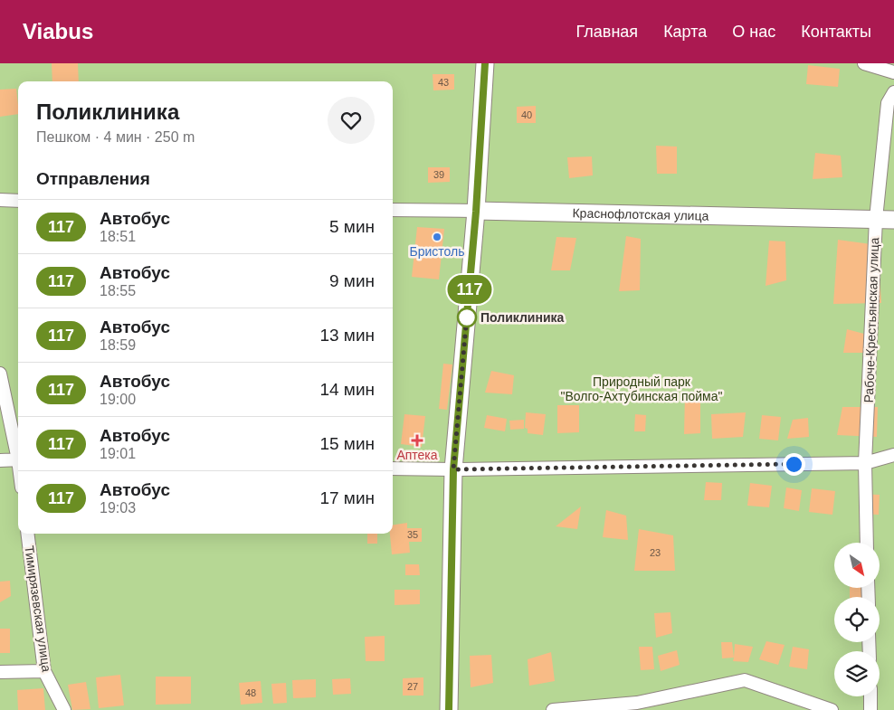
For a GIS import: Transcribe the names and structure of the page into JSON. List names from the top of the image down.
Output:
{
  "streets": {
    "street": ["Краснофлотская улица", "Рабоче-Крестьянская улица", "Тимирязевская улица"]
  },
  "crossings": [
    ["Краснофлотская улица", "Рабоче-Крестьянская улица"]
  ],
  "parks": ["Природный парк \"Волго-Ахтубинская пойма\""],
  "places": {
    "other": ["Бристоль", "Поликлиника"],
    "health": ["Аптека"]
  },
  "lines": ["bus line 117"],
  "house_numbers": [
    "43",
    "40",
    "39",
    "35",
    "23",
    "27",
    "48"
  ],
  "north": "bottom right",
  "page": {
    "header": "Viabus",
    "nav": [
      "Главная",
      "Карта",
      "О нас",
      "Контакты"
    ],
    "on_map": "117",
    "heading": [
      ["Поликлиника", "Пешком · 4 мин · 250 m"],
      "Отправления"
    ],
    "list": [
      {
        "mark": "117",
        "name": "Автобус",
        "note": "18:51",
        "value": "5 мин"
      },
      {
        "mark": "117",
        "name": "Автобус",
        "note": "18:55",
        "value": "9 мин"
      },
      {
        "mark": "117",
        "name": "Автобус",
        "note": "18:59",
        "value": "13 мин"
      },
      {
        "mark": "117",
        "name": "Автобус",
        "note": "19:00",
        "value": "14 мин"
      },
      {
        "mark": "117",
        "name": "Автобус",
        "note": "19:01",
        "value": "15 мин"
      },
      {
        "mark": "117",
        "name": "Автобус",
        "note": "19:03",
        "value": "17 мин"
      }
    ]
  }
}
